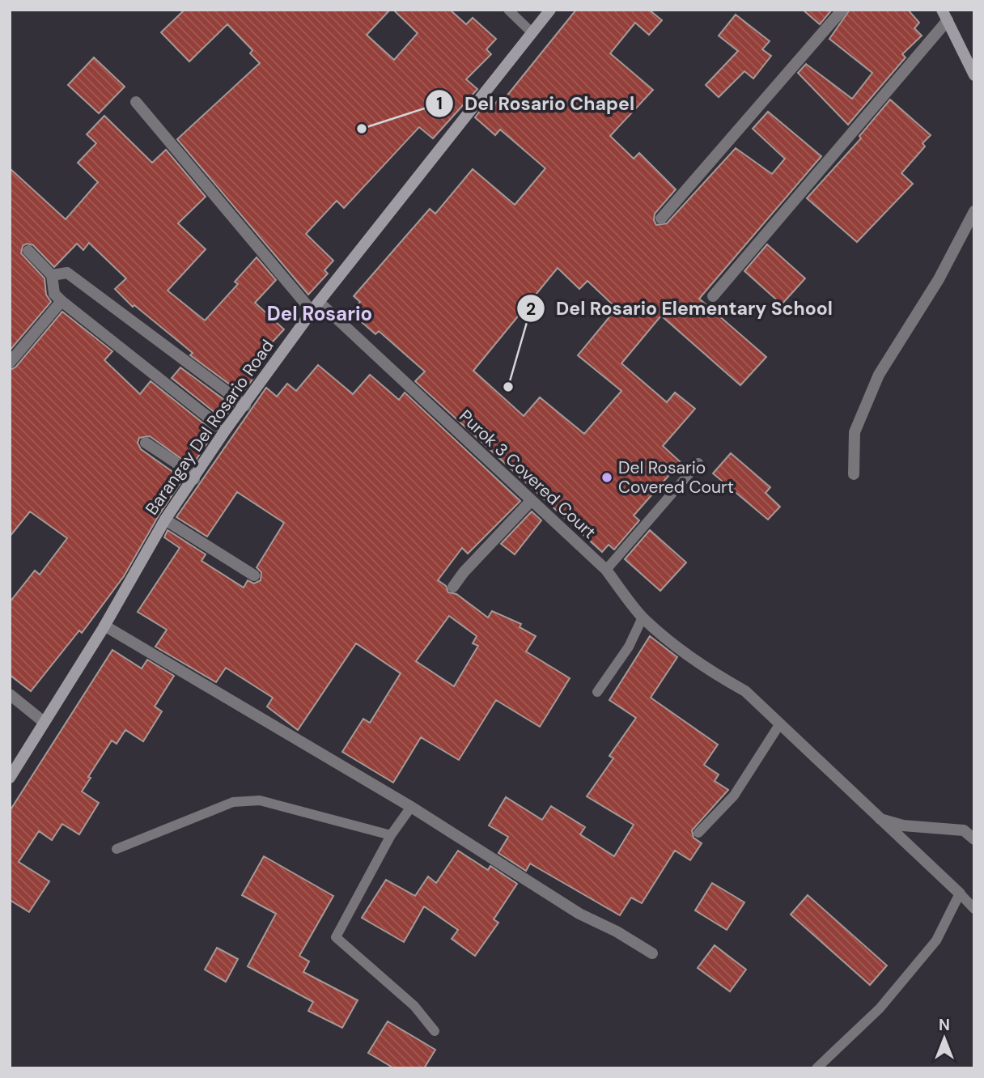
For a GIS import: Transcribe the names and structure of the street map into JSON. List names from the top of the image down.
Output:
{
  "streets": {
    "main road": ["Barangay Del Rosario Road"],
    "street": ["Purok 3 Covered Court"]
  },
  "crossings": [
    ["Barangay Del Rosario Road", "Purok 3 Covered Court"]
  ],
  "districts": ["Del Rosario"],
  "places": ["Del Rosario Chapel", "Del Rosario Elementary School", "Del Rosario Covered Court"],
  "north": "top"
}
